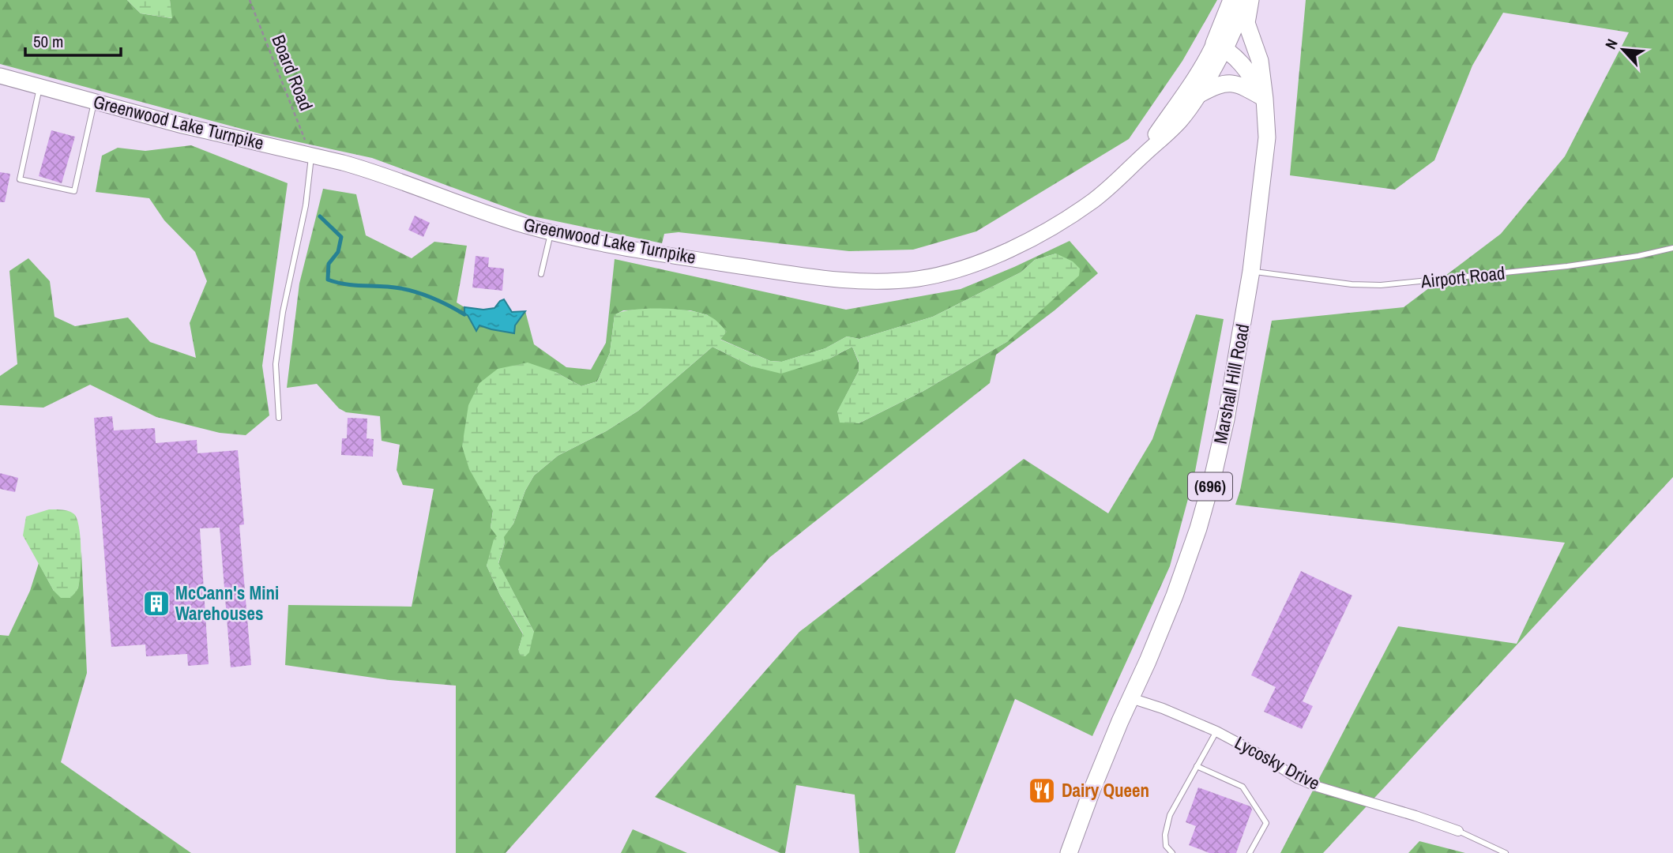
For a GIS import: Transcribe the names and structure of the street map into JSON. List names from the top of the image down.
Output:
{
  "streets": {
    "main road": ["Greenwood Lake Turnpike", "Marshall Hill Road", "(696)"],
    "street": ["Lycosky Drive"],
    "lane": ["Airport Road"],
    "path": ["Board Road"]
  },
  "crossings": [
    ["Board Road", "Greenwood Lake Turnpike"],
    ["Greenwood Lake Turnpike", "Marshall Hill Road"],
    ["Airport Road", "Marshall Hill Road"],
    ["Marshall Hill Road", "Lycosky Drive"]
  ],
  "places": {
    "building": ["McCann's Mini Warehouses"],
    "restaurant": ["Dairy Queen"]
  },
  "scale_bar": "50 m",
  "north": "top left"
}
